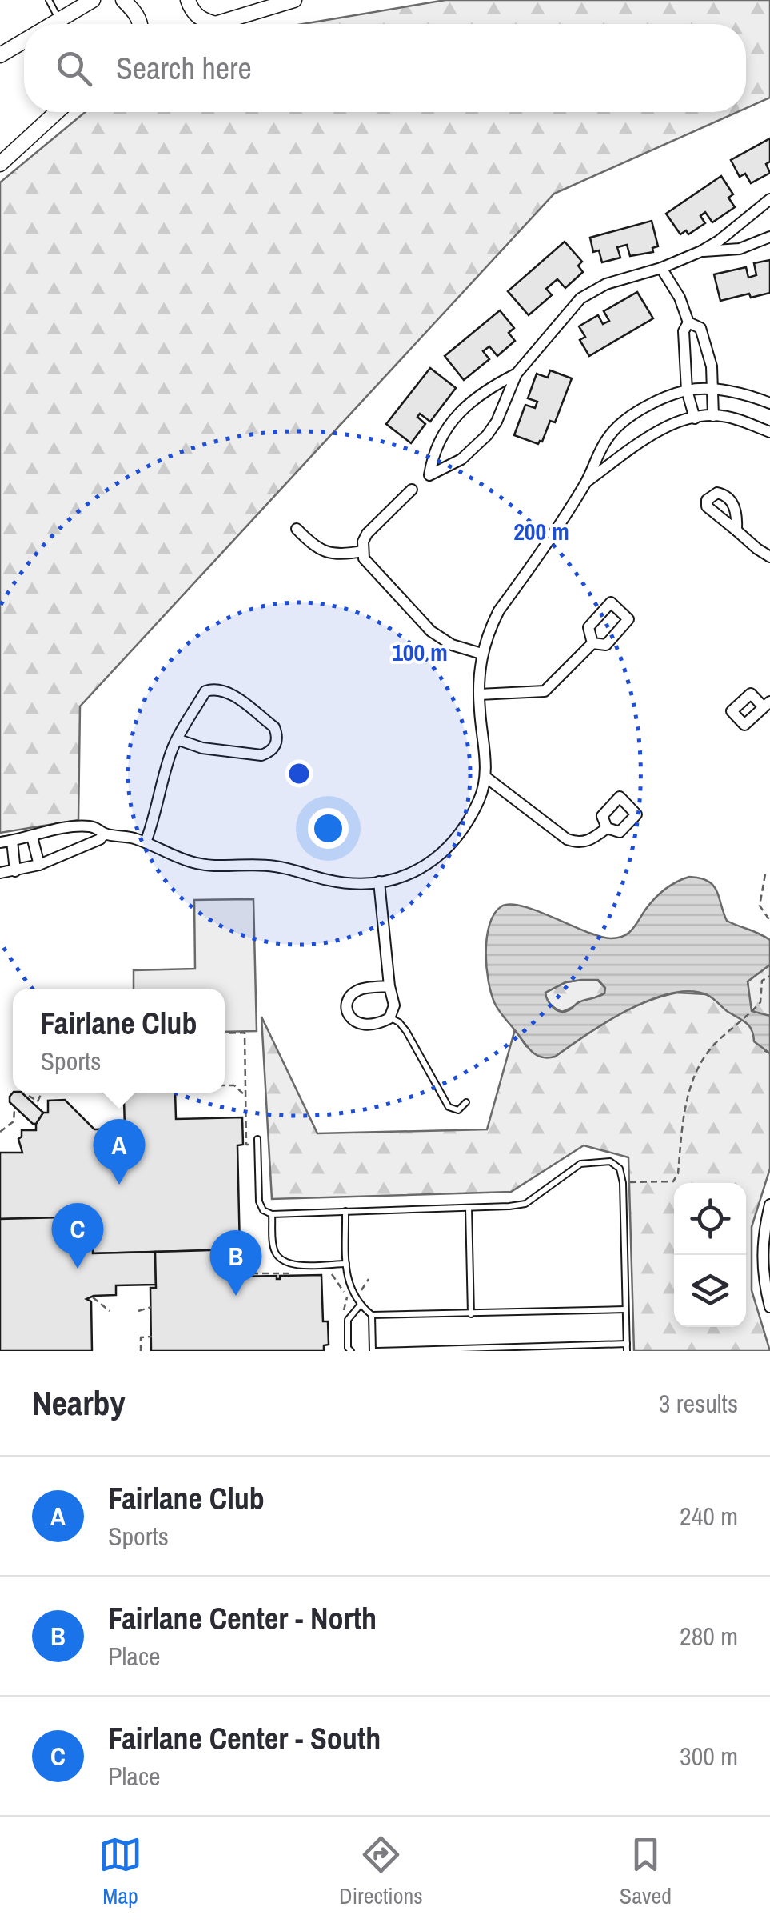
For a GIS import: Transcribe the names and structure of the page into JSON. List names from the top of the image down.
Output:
{
  "page": {
    "search": "Search here",
    "popup": ["Fairlane Club", "Sports"],
    "pins": ["A", "C", "B"],
    "heading": ["Nearby", "3 results"],
    "list": [
      {
        "mark": "A",
        "name": "Fairlane Club",
        "note": "Sports",
        "value": "240 m"
      },
      {
        "mark": "B",
        "name": "Fairlane Center - North",
        "note": "Place",
        "value": "280 m"
      },
      {
        "mark": "C",
        "name": "Fairlane Center - South",
        "note": "Place",
        "value": "300 m"
      }
    ],
    "nav": ["Map", "Directions", "Saved"]
  },
  "rings": ["200 m", "100 m"]
}
